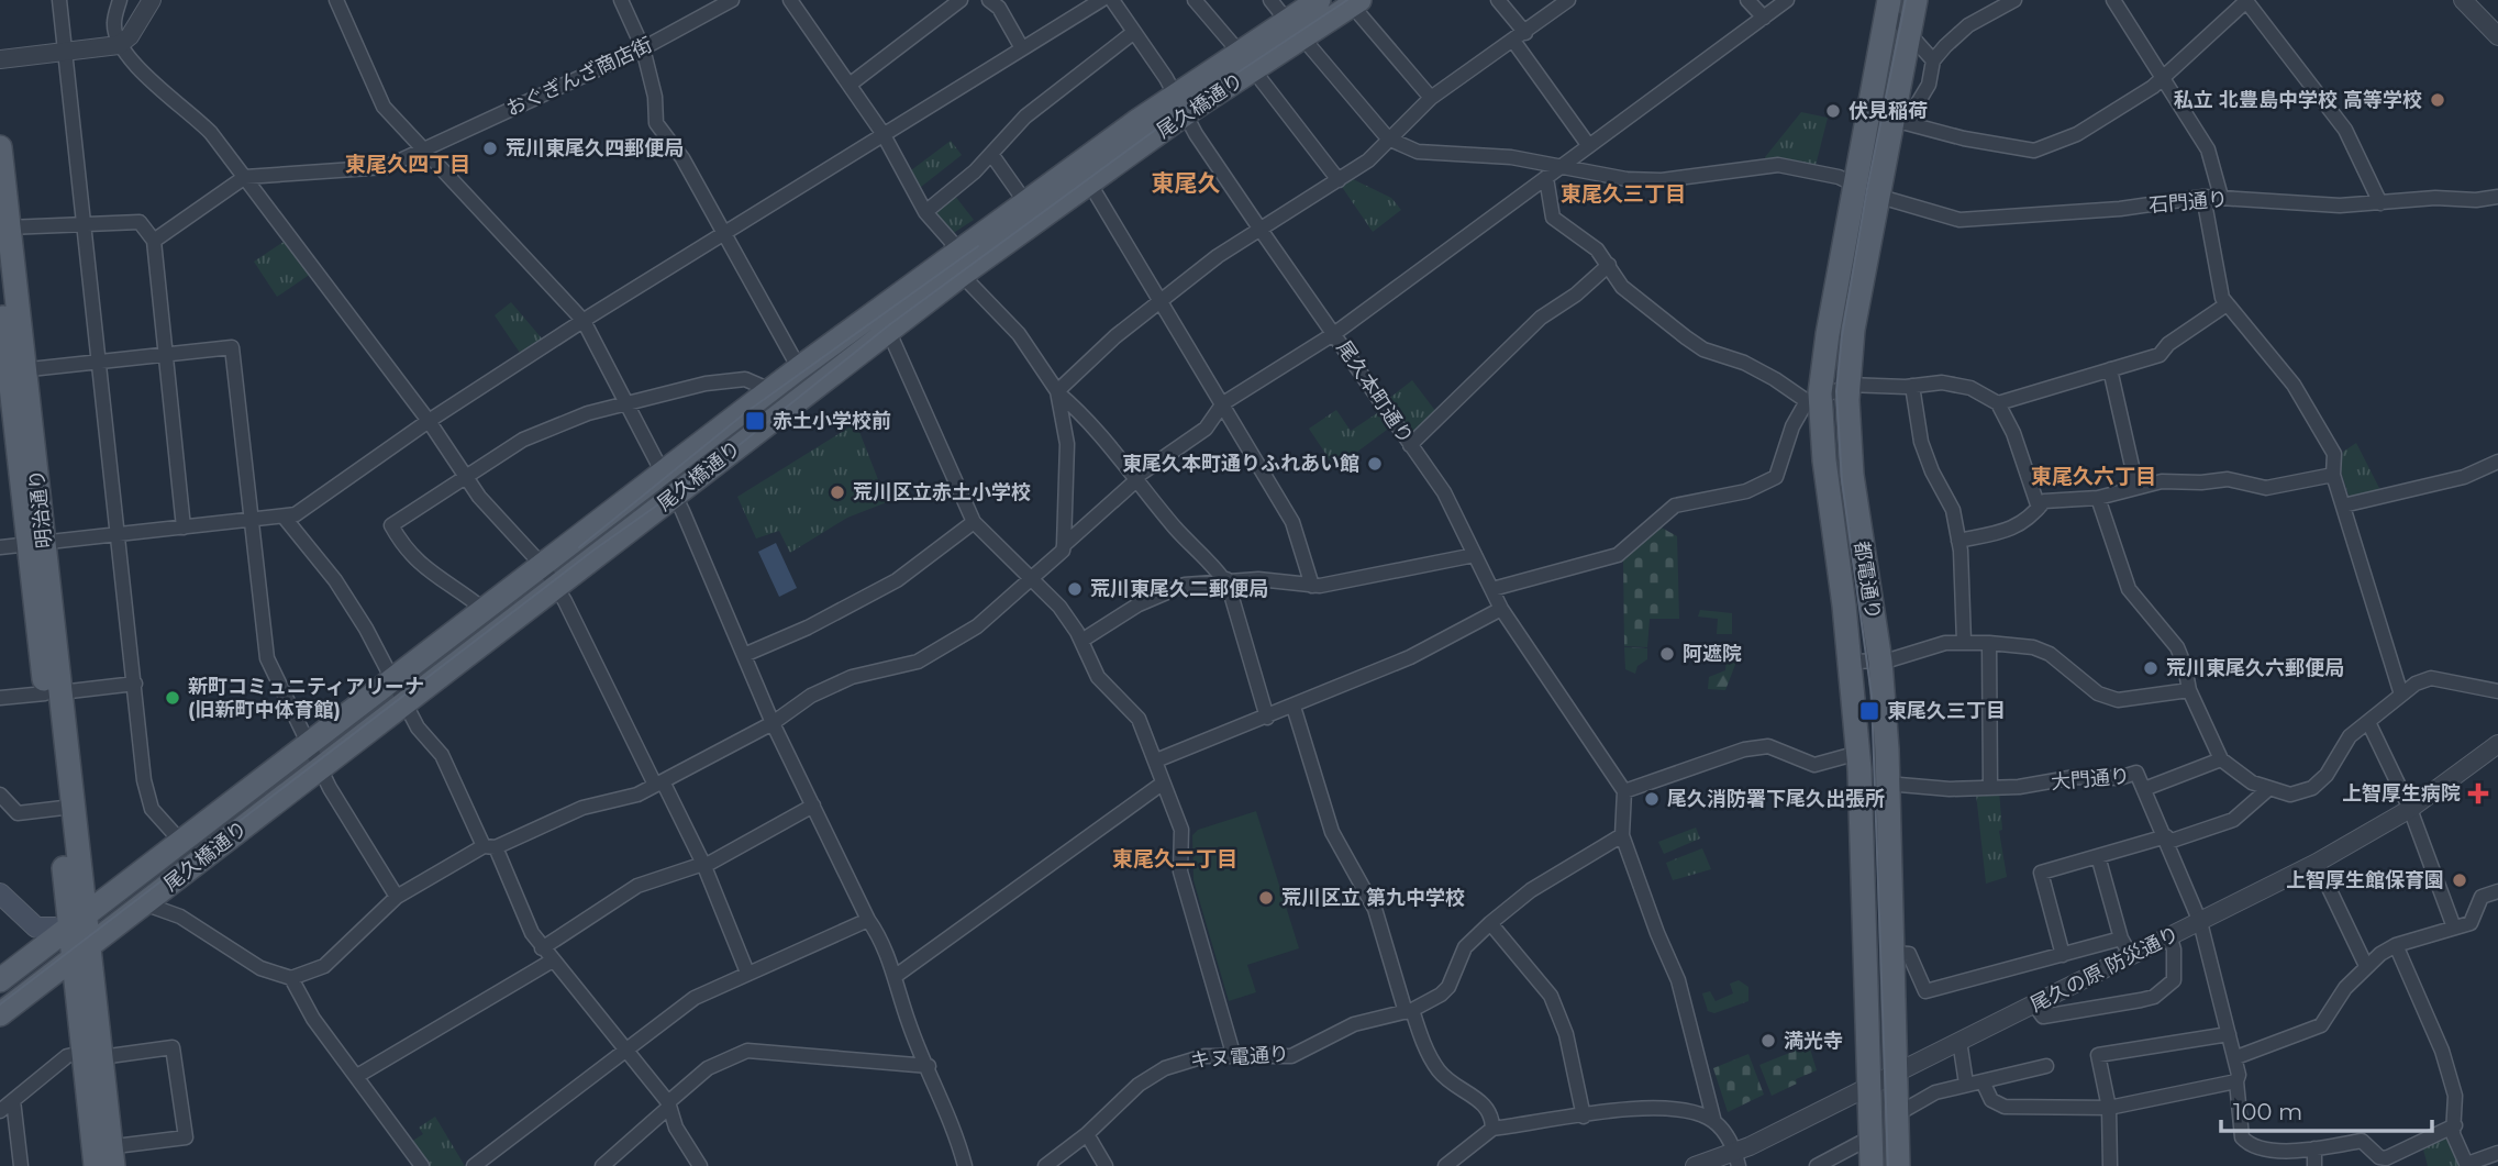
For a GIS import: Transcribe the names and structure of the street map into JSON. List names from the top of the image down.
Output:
{
  "streets": {
    "main road": ["尾久橋通り", "明治通り", "都電通り"],
    "street": [
      "おぐぎんざ商店街",
      "石門通り",
      "尾久本町通り",
      "大門通り",
      "尾久の原 防災通り",
      "キヌ電通り"
    ]
  },
  "crossings": [
    ["尾久橋通り", "尾久本町通り"],
    ["尾久橋通り", "明治通り"],
    ["石門通り", "都電通り"],
    ["都電通り", "大門通り"],
    ["都電通り", "尾久の原 防災通り"]
  ],
  "districts": [
    "東尾久四丁目",
    "東尾久",
    "東尾久三丁目",
    "東尾久六丁目",
    "東尾久二丁目"
  ],
  "places": {
    "other": [
      "私立 北豊島中学校 高等学校",
      "伏見稲荷",
      "荒川東尾久四郵便局",
      "東尾久本町通りふれあい館",
      "荒川区立赤土小学校",
      "荒川東尾久二郵便局",
      "阿遮院",
      "荒川東尾久六郵便局",
      "新町コミュニティアリーナ (旧新町中体育館)",
      "尾久消防署下尾久出張所",
      "上智厚生館保育園",
      "荒川区立 第九中学校",
      "満光寺"
    ],
    "transit": ["赤土小学校前", "東尾久三丁目"],
    "health": ["上智厚生病院"]
  },
  "scale_bar": "100 m"
}
